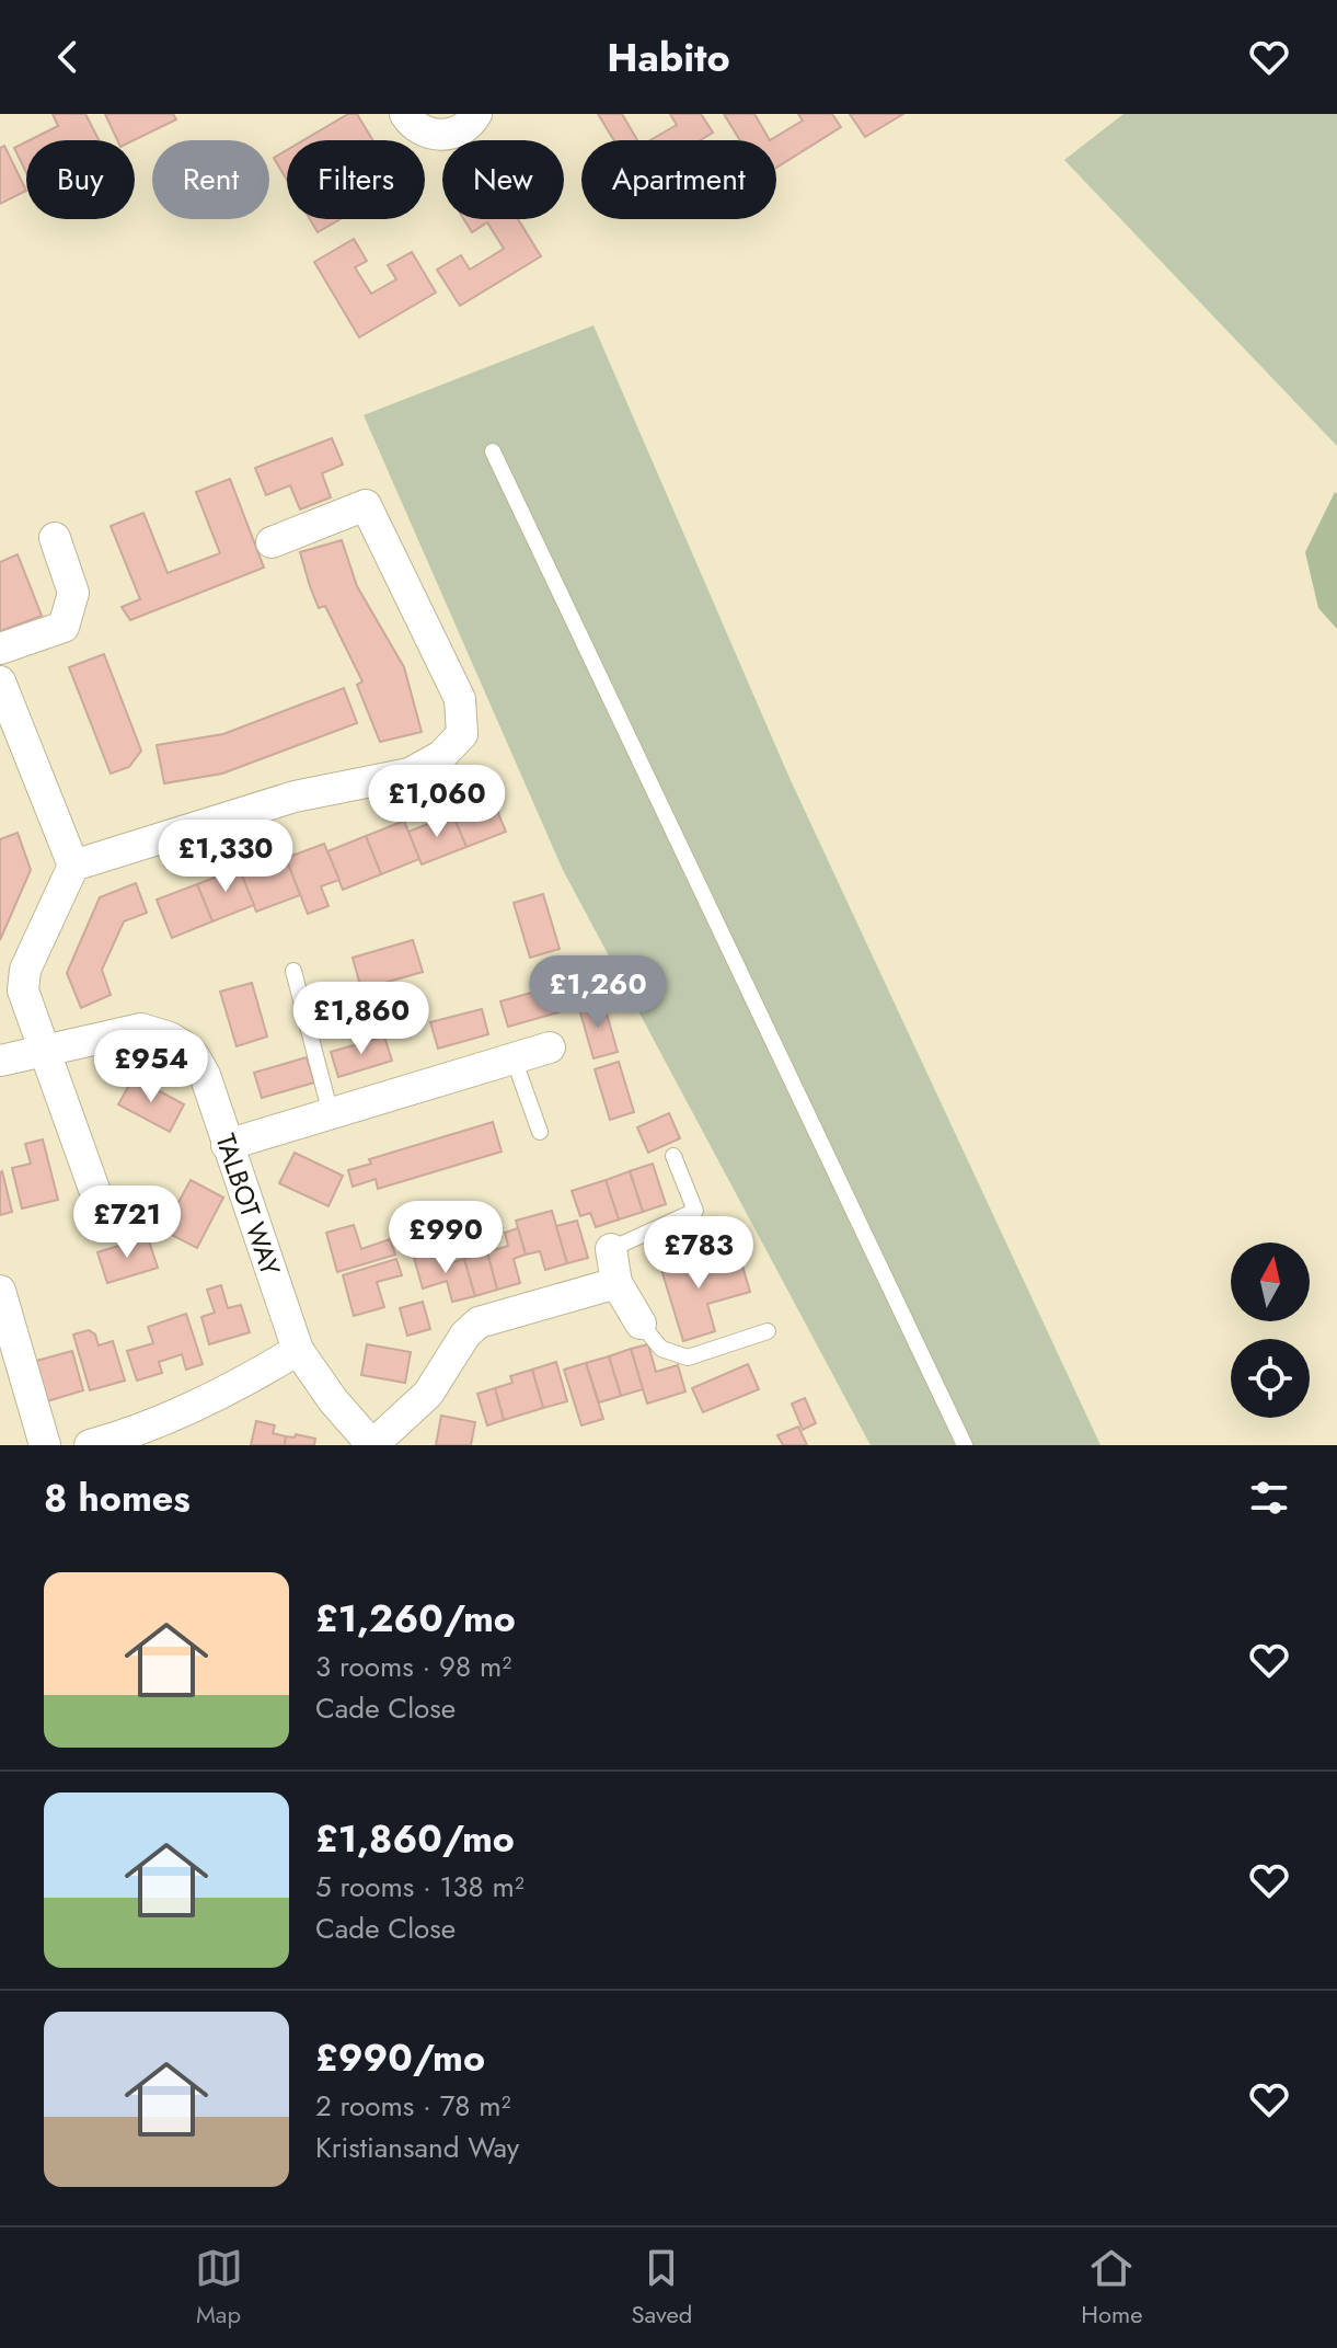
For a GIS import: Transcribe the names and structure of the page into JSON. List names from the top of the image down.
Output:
{
  "streets": {
    "street": ["TALBOT WAY"]
  },
  "north": "top",
  "page": {
    "header": "Habito",
    "chip": [
      "Buy",
      "Rent",
      "Filters",
      "New",
      "Apartment"
    ],
    "price": [
      "£1,060",
      "£1,330",
      "£1,260",
      "£1,860",
      "£954",
      "£721",
      "£990",
      "£783"
    ],
    "heading": "8 homes",
    "list": [
      {
        "name": "£1,260/mo",
        "note": "3 rooms · 98 m² · Cade Close"
      },
      {
        "name": "£1,860/mo",
        "note": "5 rooms · 138 m² · Cade Close"
      },
      {
        "name": "£990/mo",
        "note": "2 rooms · 78 m² · Kristiansand Way"
      }
    ],
    "tabs": ["Map", "Saved", "Home"]
  }
}
